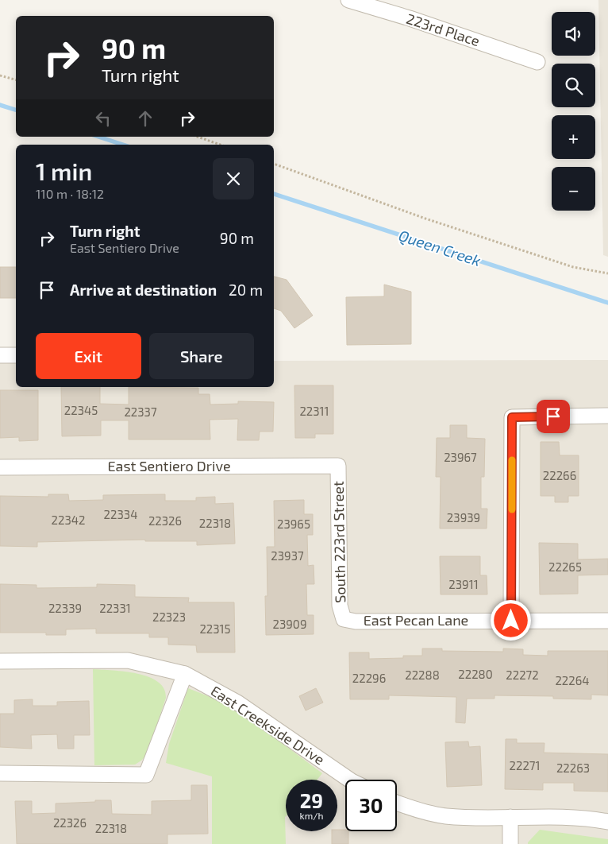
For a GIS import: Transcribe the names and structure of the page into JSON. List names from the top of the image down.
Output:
{
  "streets": {
    "street": [
      "223rd Place",
      "East Sentiero Drive",
      "South 223rd Street",
      "East Pecan Lane",
      "East Creekside Drive"
    ]
  },
  "crossings": [
    ["East Sentiero Drive", "South 223rd Street"],
    ["South 223rd Street", "East Pecan Lane"]
  ],
  "water": ["Queen Creek"],
  "house_numbers": [
    "22345",
    "22311",
    "22337",
    "23967",
    "22266",
    "22334",
    "23939",
    "22342",
    "22326",
    "22318",
    "23965",
    "23937",
    "22265",
    "23911",
    "22339",
    "22331",
    "22323",
    "23909",
    "22315",
    "22280",
    "22288",
    "22272",
    "22296",
    "22264",
    "22271",
    "22263",
    "22326",
    "22318"
  ],
  "page": {
    "map_buttons": ["+", "−"],
    "turn": ["90 m", "Turn right"],
    "heading": ["1 min", "110 m · 18:12"],
    "list": [
      {
        "name": "Turn right",
        "note": "East Sentiero Drive",
        "value": "90 m"
      },
      {
        "name": "Arrive at destination",
        "value": "20 m"
      }
    ],
    "buttons": ["Exit", "Share"],
    "speed": "29 km/h",
    "limit": "30"
  }
}
